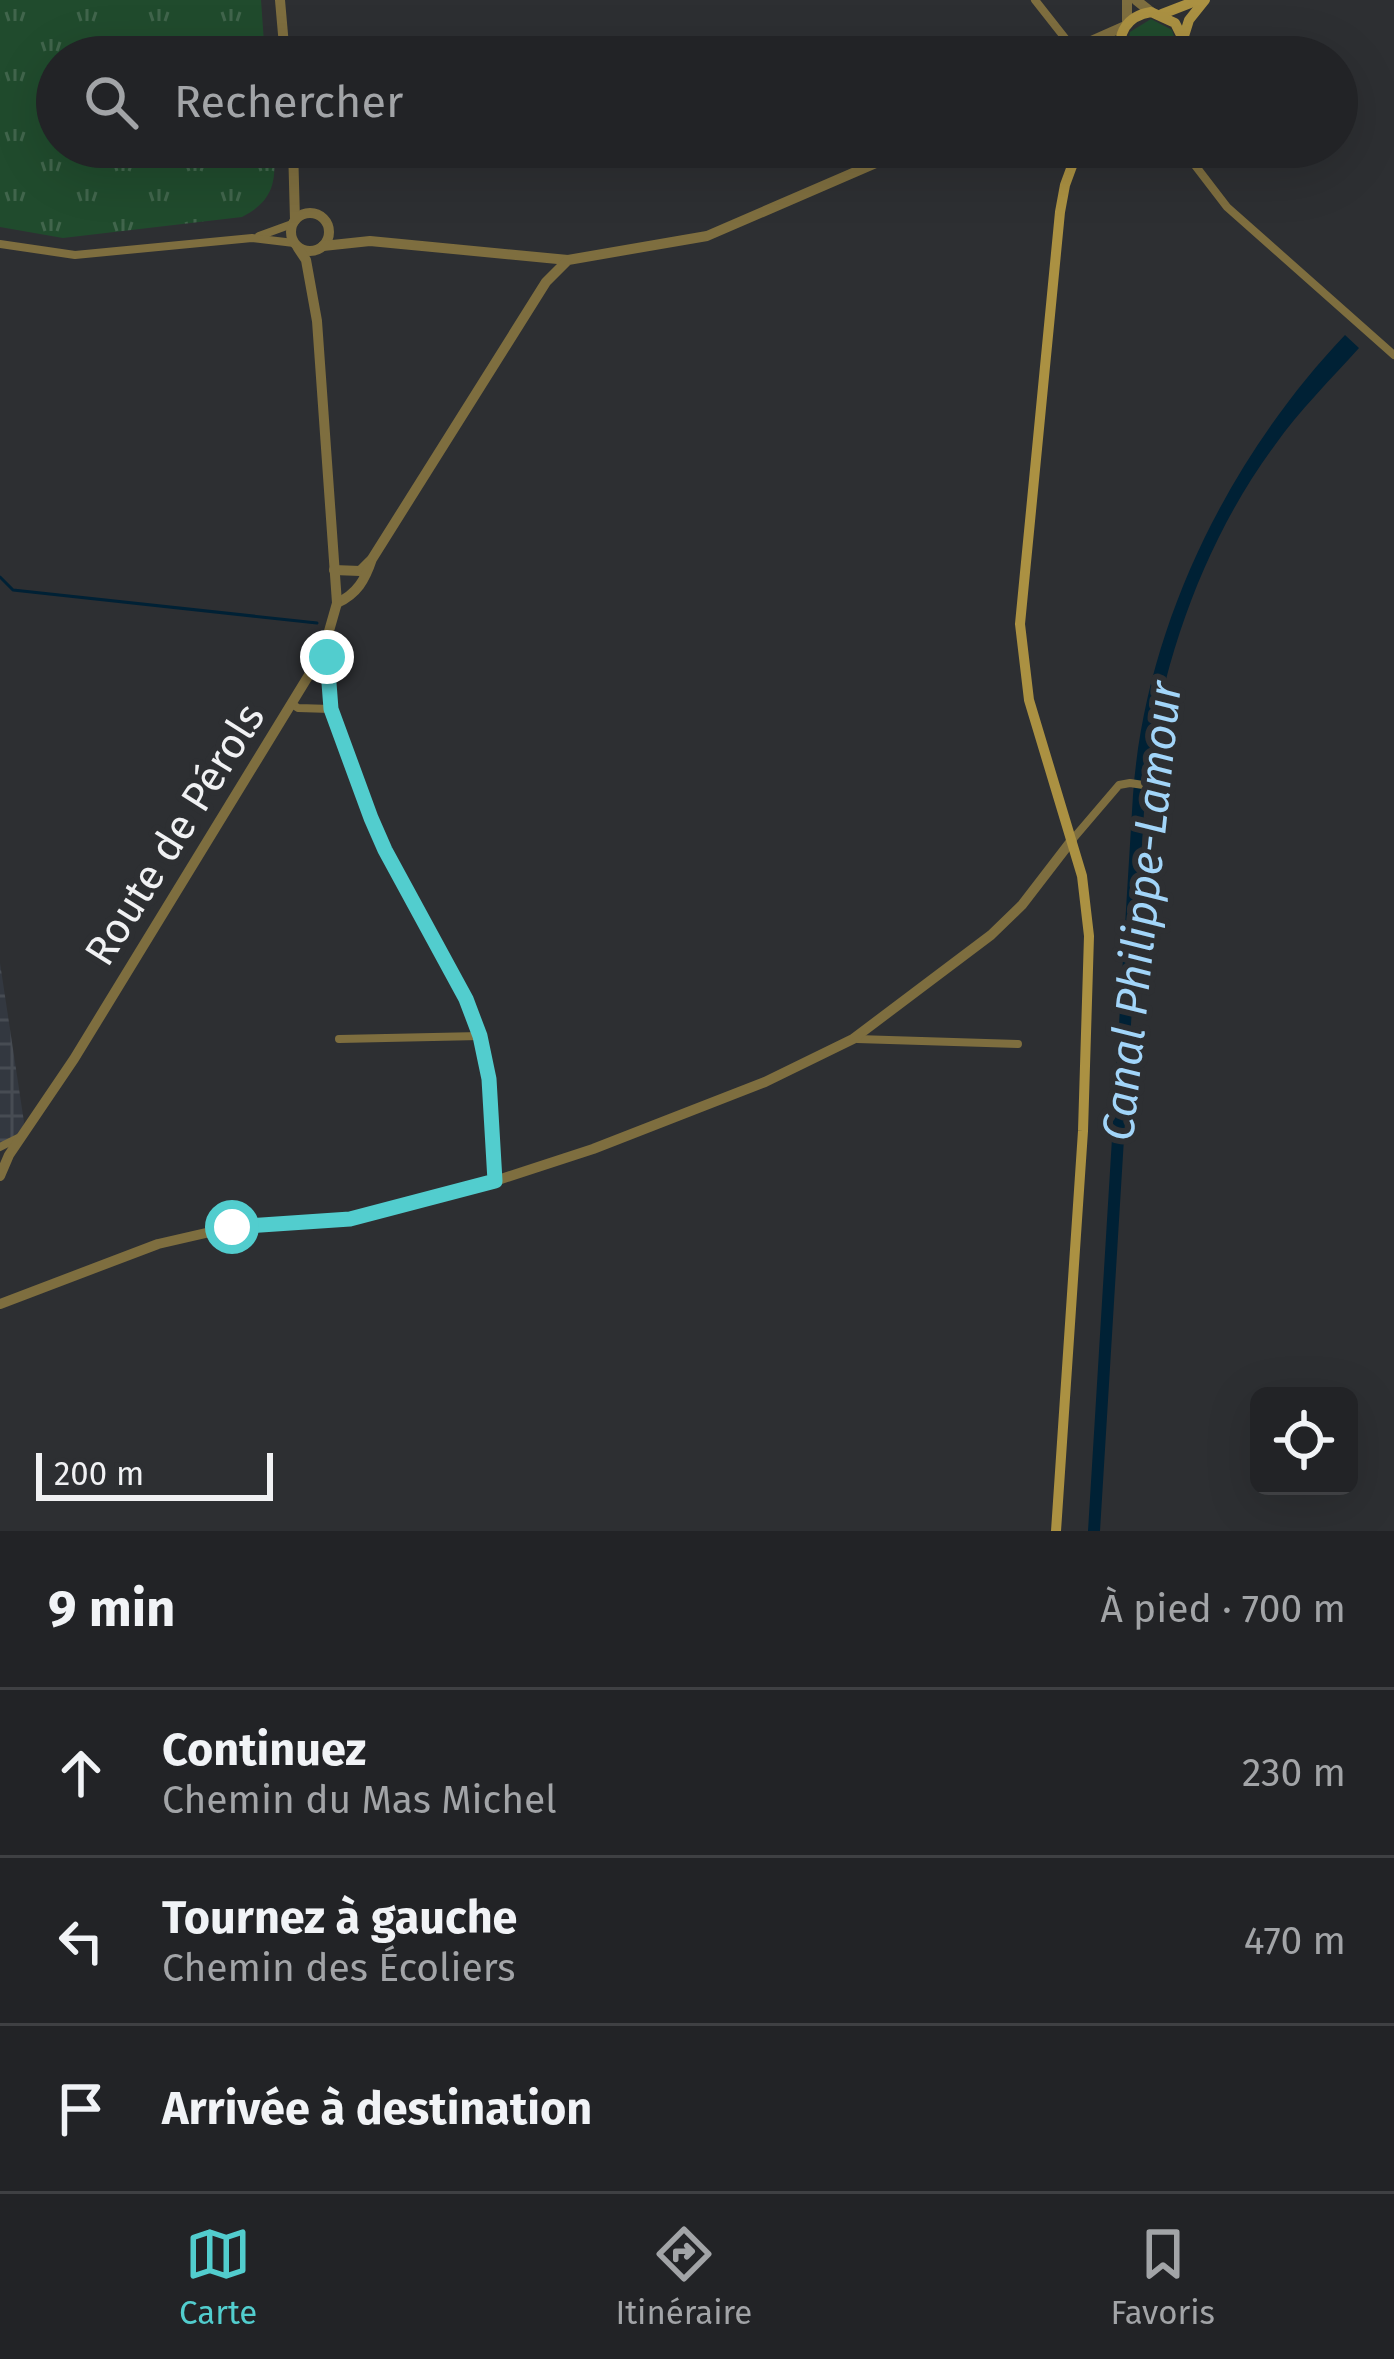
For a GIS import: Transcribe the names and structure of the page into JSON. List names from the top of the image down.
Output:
{
  "streets": {
    "street": ["Route de Pérols"]
  },
  "water": ["Canal Philippe-Lamour"],
  "scale_bar": "200 m",
  "page": {
    "search": "Rechercher",
    "scale": "200 m",
    "heading": ["9 min", "À pied · 700 m"],
    "list": [
      ["Continuez", "Chemin du Mas Michel", "230 m"],
      ["Tournez à gauche", "Chemin des Écoliers", "470 m"],
      "Arrivée à destination"
    ],
    "nav": ["Carte", "Itinéraire", "Favoris"]
  }
}
